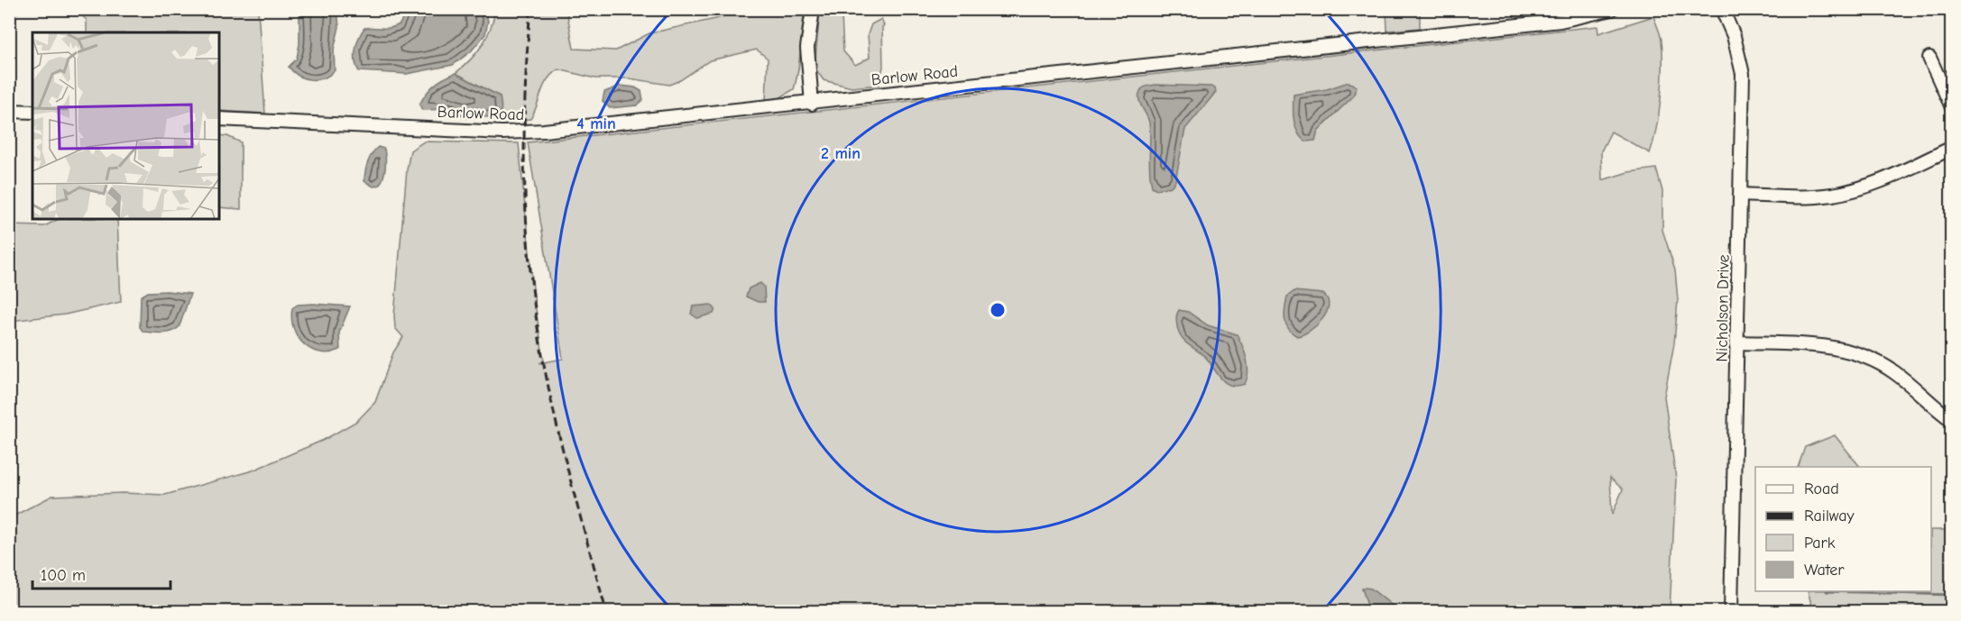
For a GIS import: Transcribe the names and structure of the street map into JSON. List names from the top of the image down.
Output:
{
  "streets": {
    "street": ["Barlow Road", "Nicholson Drive"]
  },
  "legend": [
    "Road",
    "Railway",
    "Park",
    "Water"
  ],
  "scale_bar": "100 m",
  "rings": ["4 min", "2 min"]
}
